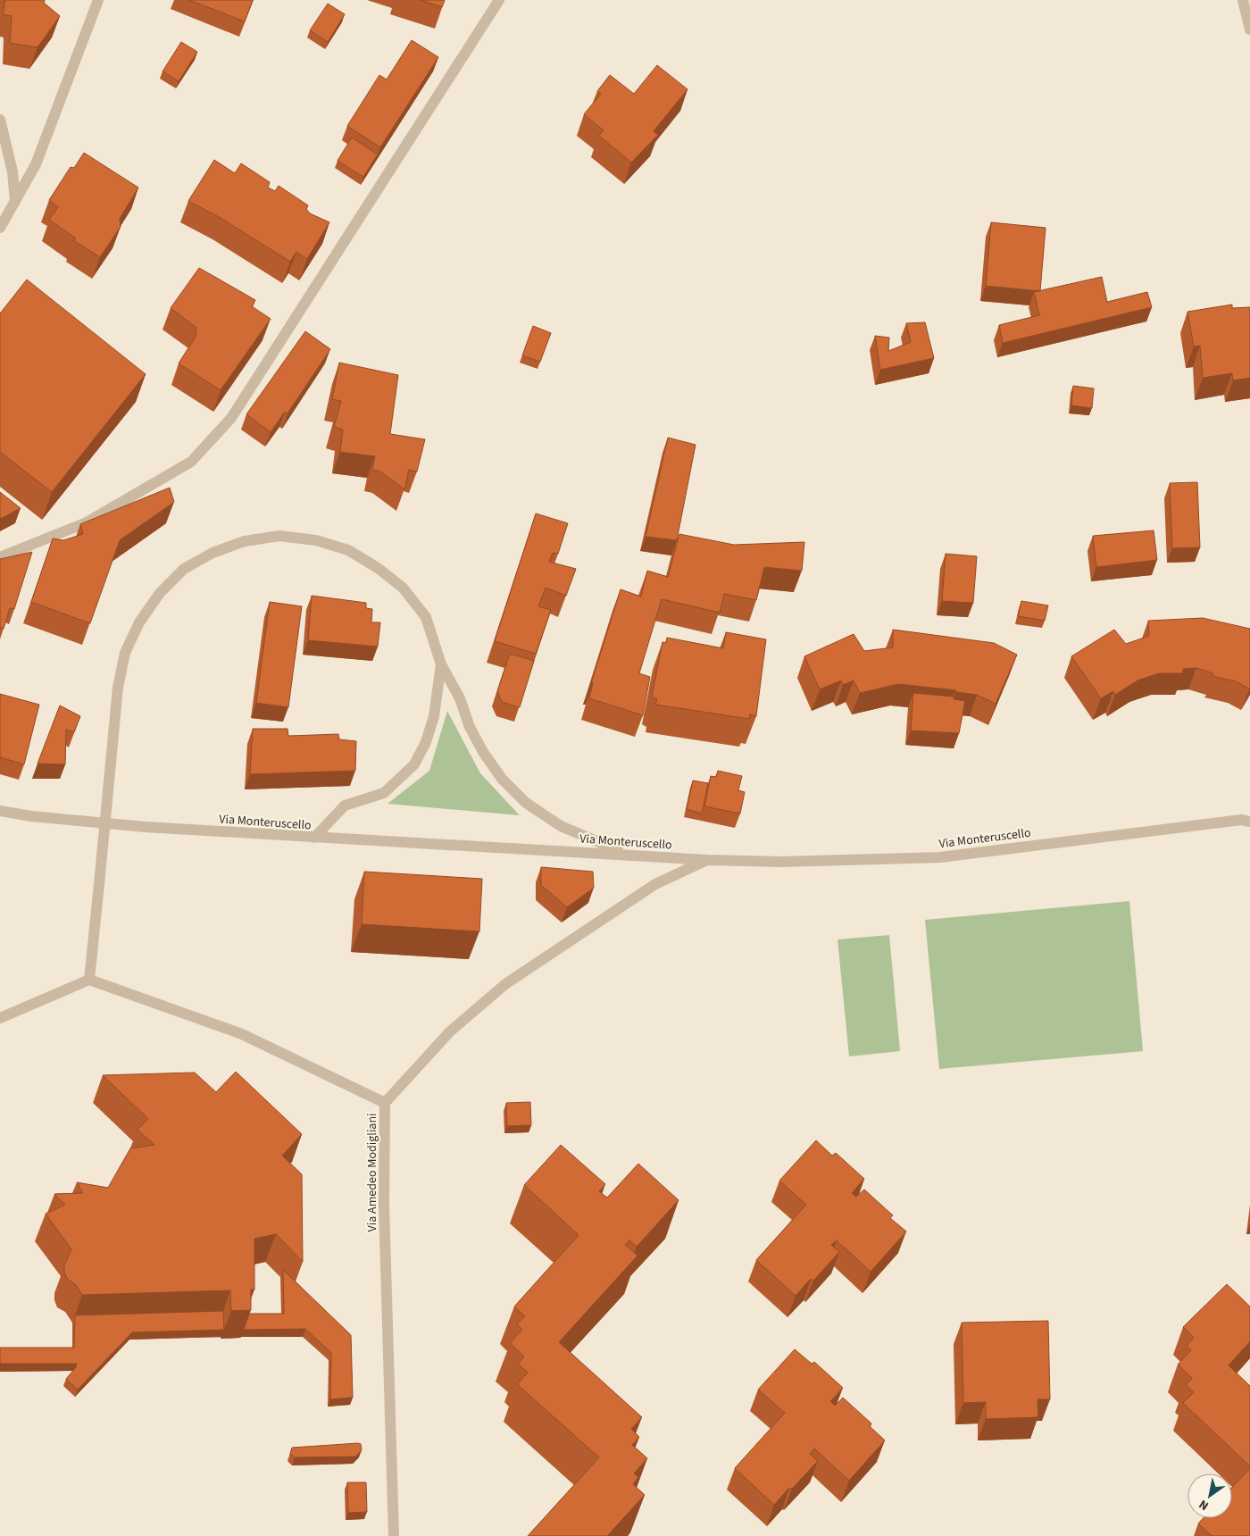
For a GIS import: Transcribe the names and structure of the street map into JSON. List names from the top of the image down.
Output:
{
  "streets": {
    "street": ["Via Monteruscello", "Via Amedeo Modigliani"]
  },
  "north": "bottom left"
}
